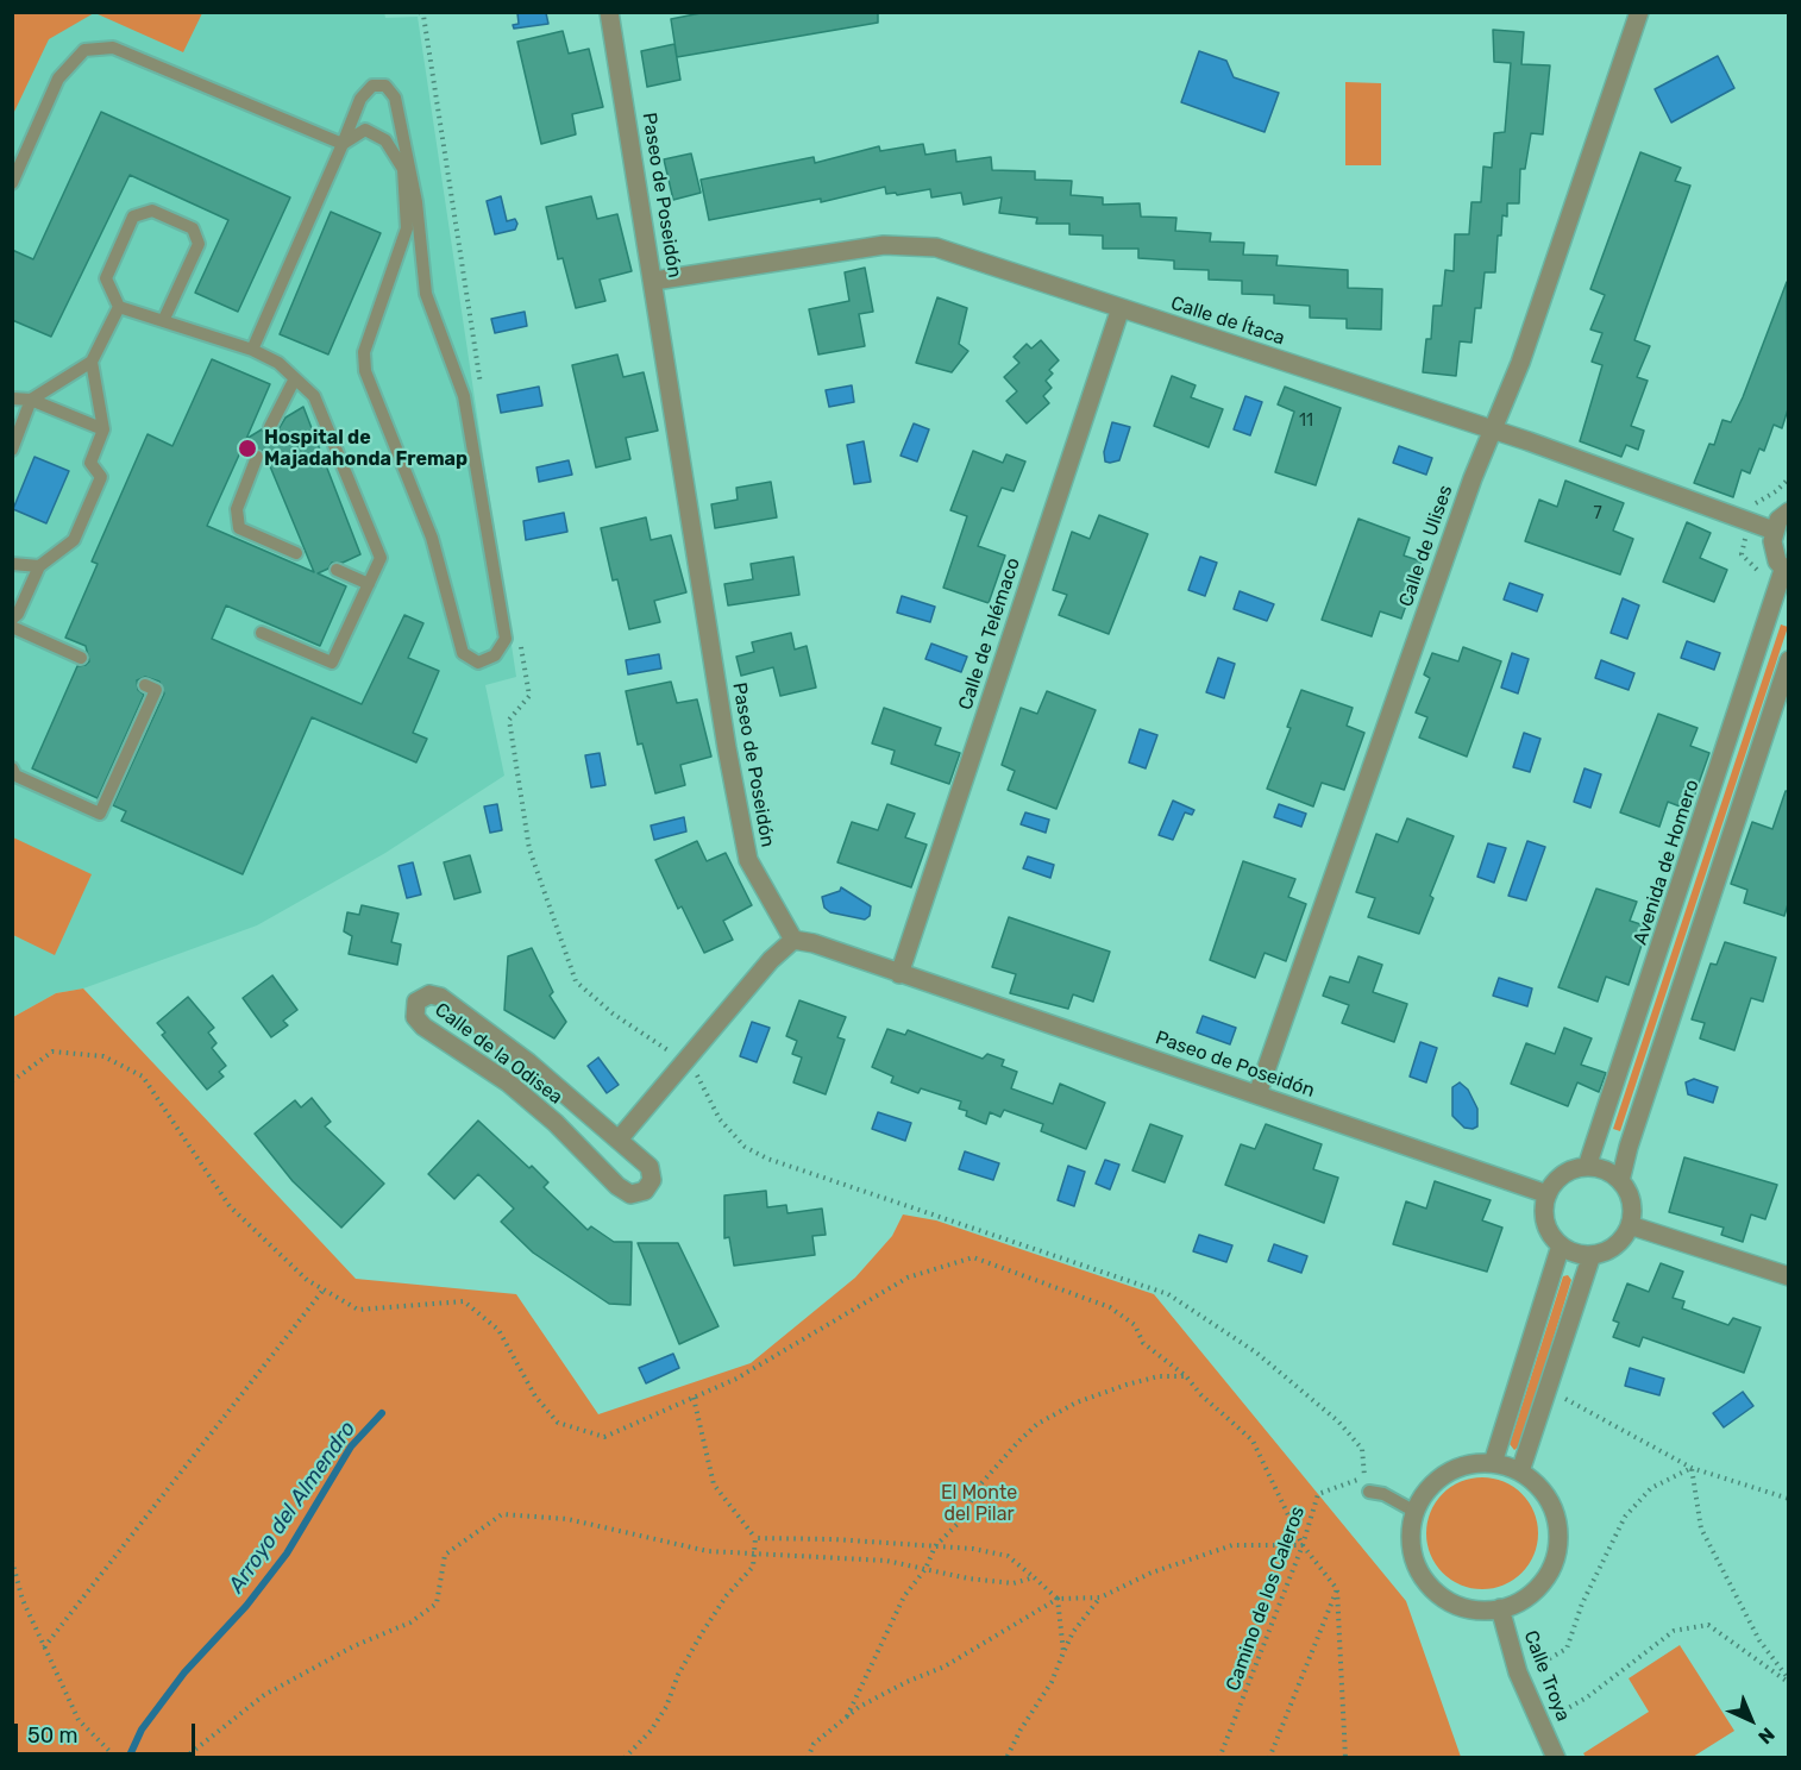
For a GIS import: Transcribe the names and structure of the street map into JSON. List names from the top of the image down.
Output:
{
  "streets": {
    "street": [
      "Paseo de Poseidón",
      "Calle de Ítaca",
      "Calle de Ulises",
      "Calle de Telémaco",
      "Avenida de Homero",
      "Calle de la Odisea",
      "Calle Troya"
    ],
    "path": ["Camino de los Caleros"]
  },
  "crossings": [
    ["Paseo de Poseidón", "Calle de Ítaca"],
    ["Paseo de Poseidón", "Calle de Ulises"],
    ["Paseo de Poseidón", "Calle de Telémaco"],
    ["Paseo de Poseidón", "Avenida de Homero"],
    ["Calle de Ítaca", "Calle de Ulises"],
    ["Calle de Ítaca", "Calle de Telémaco"]
  ],
  "water": ["Arroyo del Almendro"],
  "parks": ["El Monte del Pilar"],
  "places": ["Hospital de Majadahonda Fremap"],
  "house_numbers": ["11", "7"],
  "scale_bar": "50 m",
  "north": "bottom right"
}
